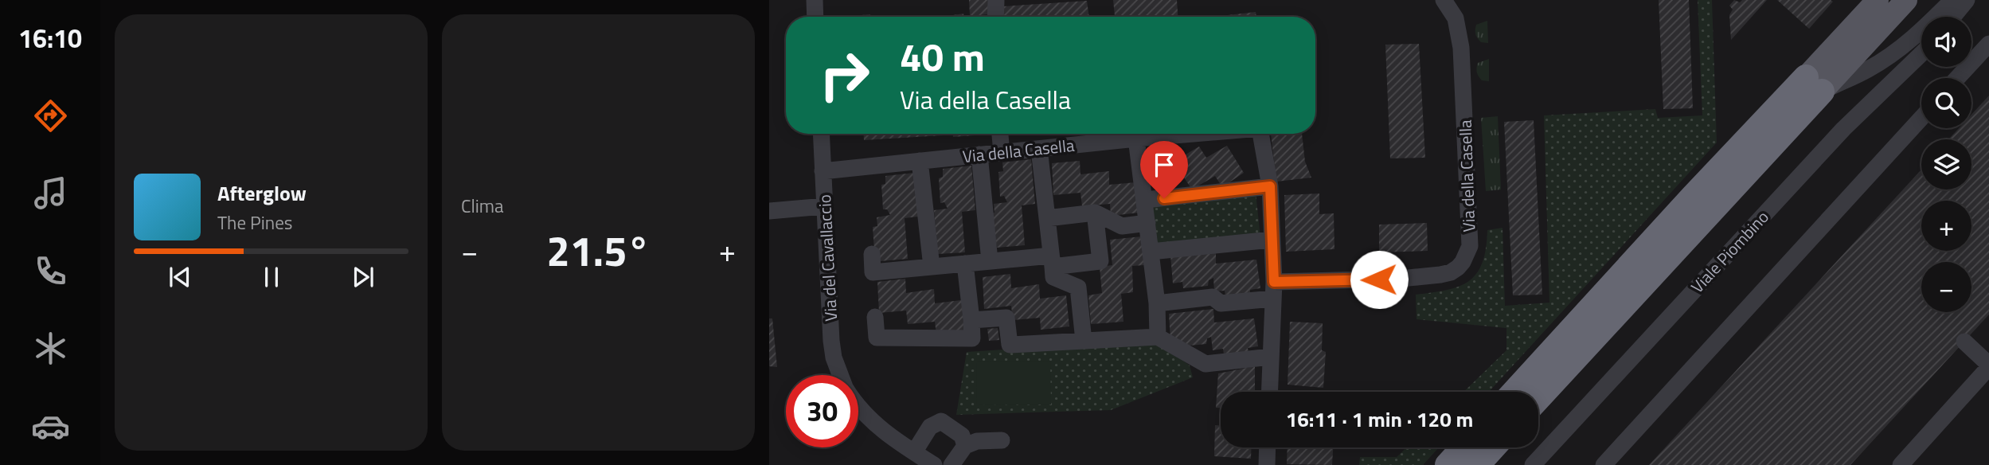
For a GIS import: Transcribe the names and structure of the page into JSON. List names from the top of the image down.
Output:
{
  "streets": {
    "street": ["Via della Casella", "Viale Piombino", "Via del Cavallaccio"]
  },
  "crossings": [
    ["Via della Casella", "Via del Cavallaccio"]
  ],
  "page": {
    "tabs": "16:10",
    "tile": "Clima",
    "map_buttons": ["+", "−"],
    "turn": ["40 m", "Via della Casella"],
    "song": ["Afterglow", "The Pines"],
    "heat": ["−", "21.5°", "+"],
    "limit": "30",
    "trip": "16:11 · 1 min · 120 m"
  }
}
